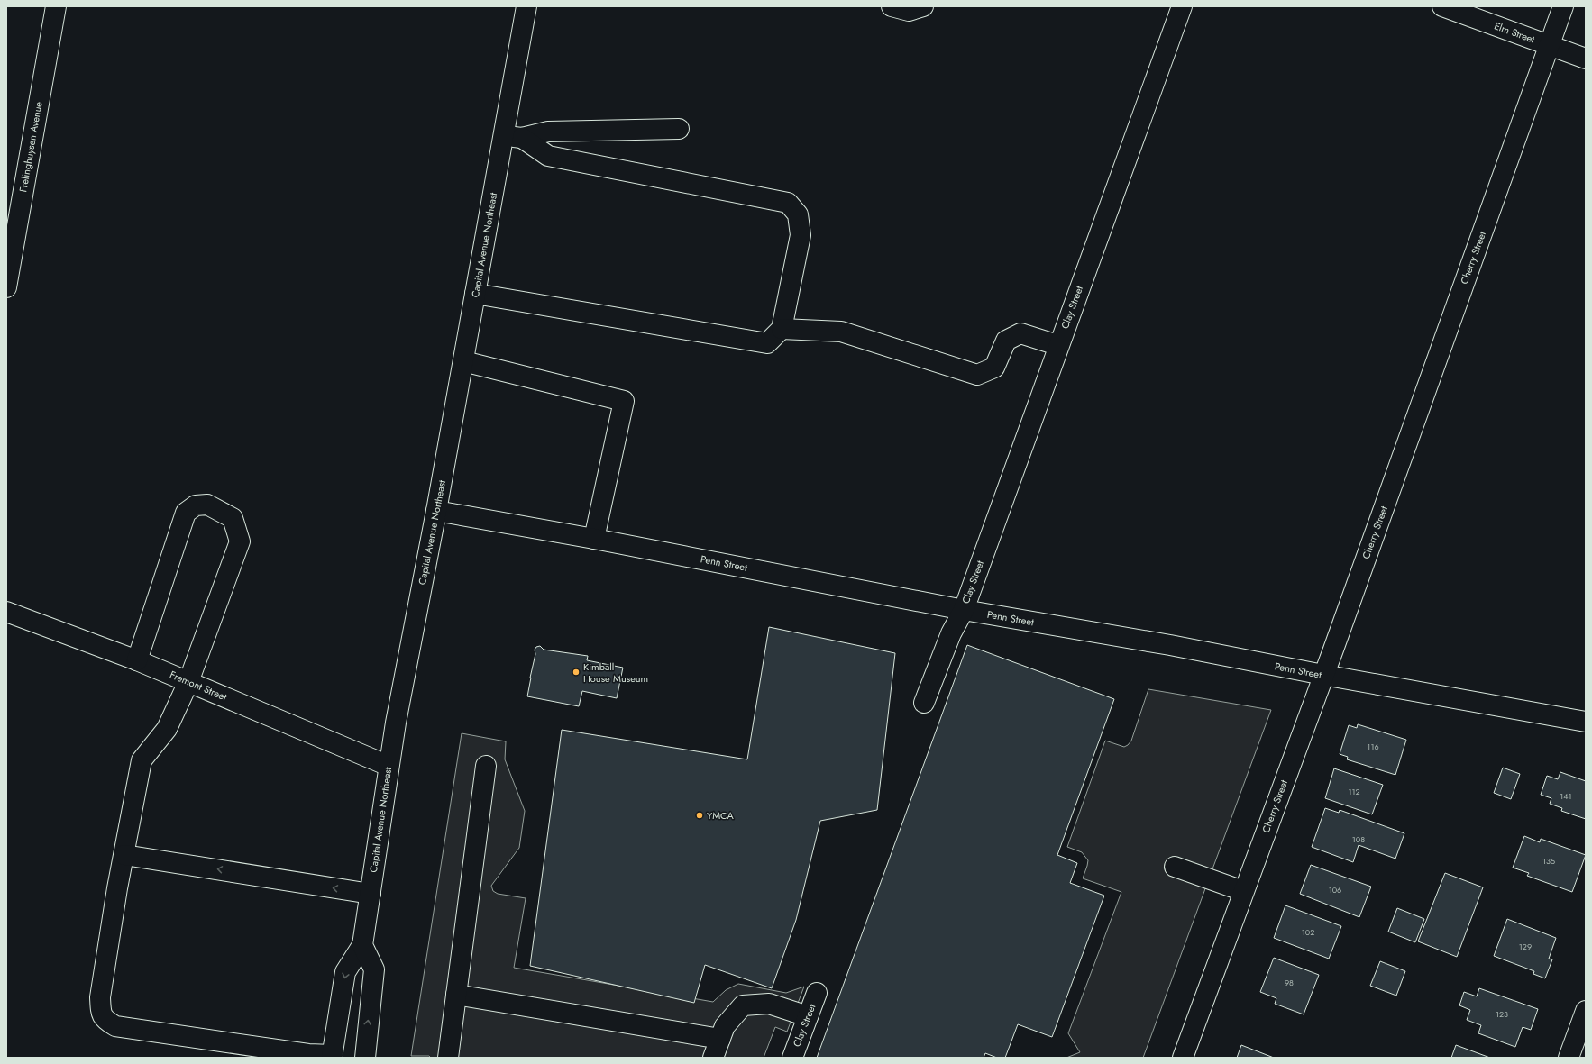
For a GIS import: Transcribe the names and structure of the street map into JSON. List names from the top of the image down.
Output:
{
  "streets": {
    "street": [
      "Elm Street",
      "Frelinghuysen Avenue",
      "Capital Avenue Northeast",
      "Cherry Street",
      "Clay Street",
      "Penn Street",
      "Fremont Street"
    ]
  },
  "crossings": [
    ["Elm Street", "Cherry Street"],
    ["Capital Avenue Northeast", "Penn Street"],
    ["Capital Avenue Northeast", "Fremont Street"],
    ["Cherry Street", "Penn Street"],
    ["Clay Street", "Penn Street"]
  ],
  "places": ["Kimball House Museum", "YMCA"],
  "house_numbers": [
    "116",
    "112",
    "141",
    "108",
    "135",
    "106",
    "102",
    "129",
    "98",
    "123"
  ]
}
